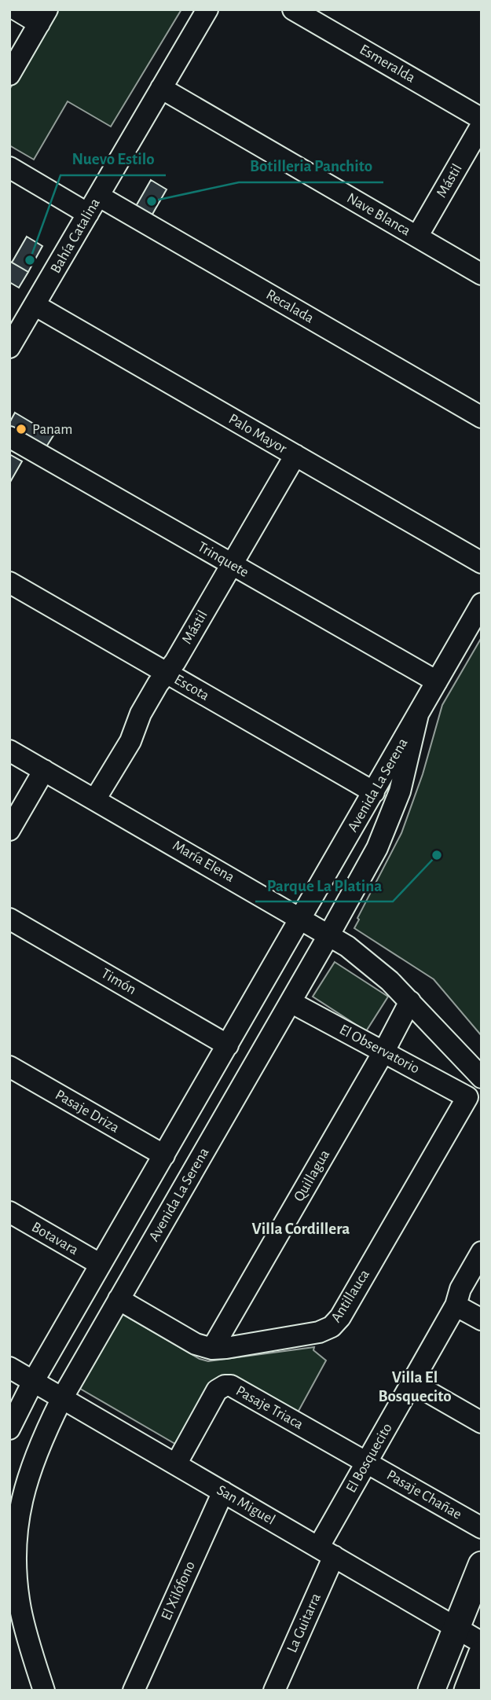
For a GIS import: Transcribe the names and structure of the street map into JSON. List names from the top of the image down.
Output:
{
  "streets": {
    "street": [
      "Esmeralda",
      "Mástil",
      "Nave Blanca",
      "Bahía Catalina",
      "Recalada",
      "Palo Mayor",
      "Trinquete",
      "Escota",
      "Avenida La Serena",
      "María Elena",
      "Timón",
      "El Observatorio",
      "Pasaje Driza",
      "Quillagua",
      "Botavara",
      "Antillauca",
      "Pasaje Triaca",
      "El Bosquecito",
      "Pasaje Chañae",
      "San Miguel",
      "El Xilófono",
      "La Guitarra"
    ]
  },
  "crossings": [
    ["Mástil", "Nave Blanca"],
    ["Mástil", "Palo Mayor"],
    ["Mástil", "Trinquete"],
    ["Mástil", "Escota"],
    ["Mástil", "María Elena"],
    ["Nave Blanca", "Bahía Catalina"],
    ["Bahía Catalina", "Recalada"],
    ["Bahía Catalina", "Palo Mayor"],
    ["Trinquete", "Avenida La Serena"],
    ["Escota", "Avenida La Serena"],
    ["Avenida La Serena", "María Elena"],
    ["Avenida La Serena", "Timón"],
    ["Avenida La Serena", "El Observatorio"],
    ["Avenida La Serena", "Pasaje Driza"],
    ["Avenida La Serena", "Botavara"],
    ["Avenida La Serena", "Antillauca"],
    ["Avenida La Serena", "San Miguel"],
    ["María Elena", "Quillagua"],
    ["El Observatorio", "Quillagua"],
    ["El Observatorio", "Antillauca"],
    ["Quillagua", "Antillauca"],
    ["Pasaje Triaca", "El Bosquecito"],
    ["Pasaje Triaca", "Pasaje Chañae"],
    ["Pasaje Triaca", "San Miguel"],
    ["El Bosquecito", "Pasaje Chañae"],
    ["El Bosquecito", "San Miguel"],
    ["El Bosquecito", "La Guitarra"],
    ["San Miguel", "El Xilófono"],
    ["San Miguel", "La Guitarra"]
  ],
  "districts": ["Villa Cordillera", "Villa El Bosquecito"],
  "places": [
    "Botilleria Panchito",
    "Nuevo Estilo",
    "Panam",
    "Parque La Platina"
  ]
}
